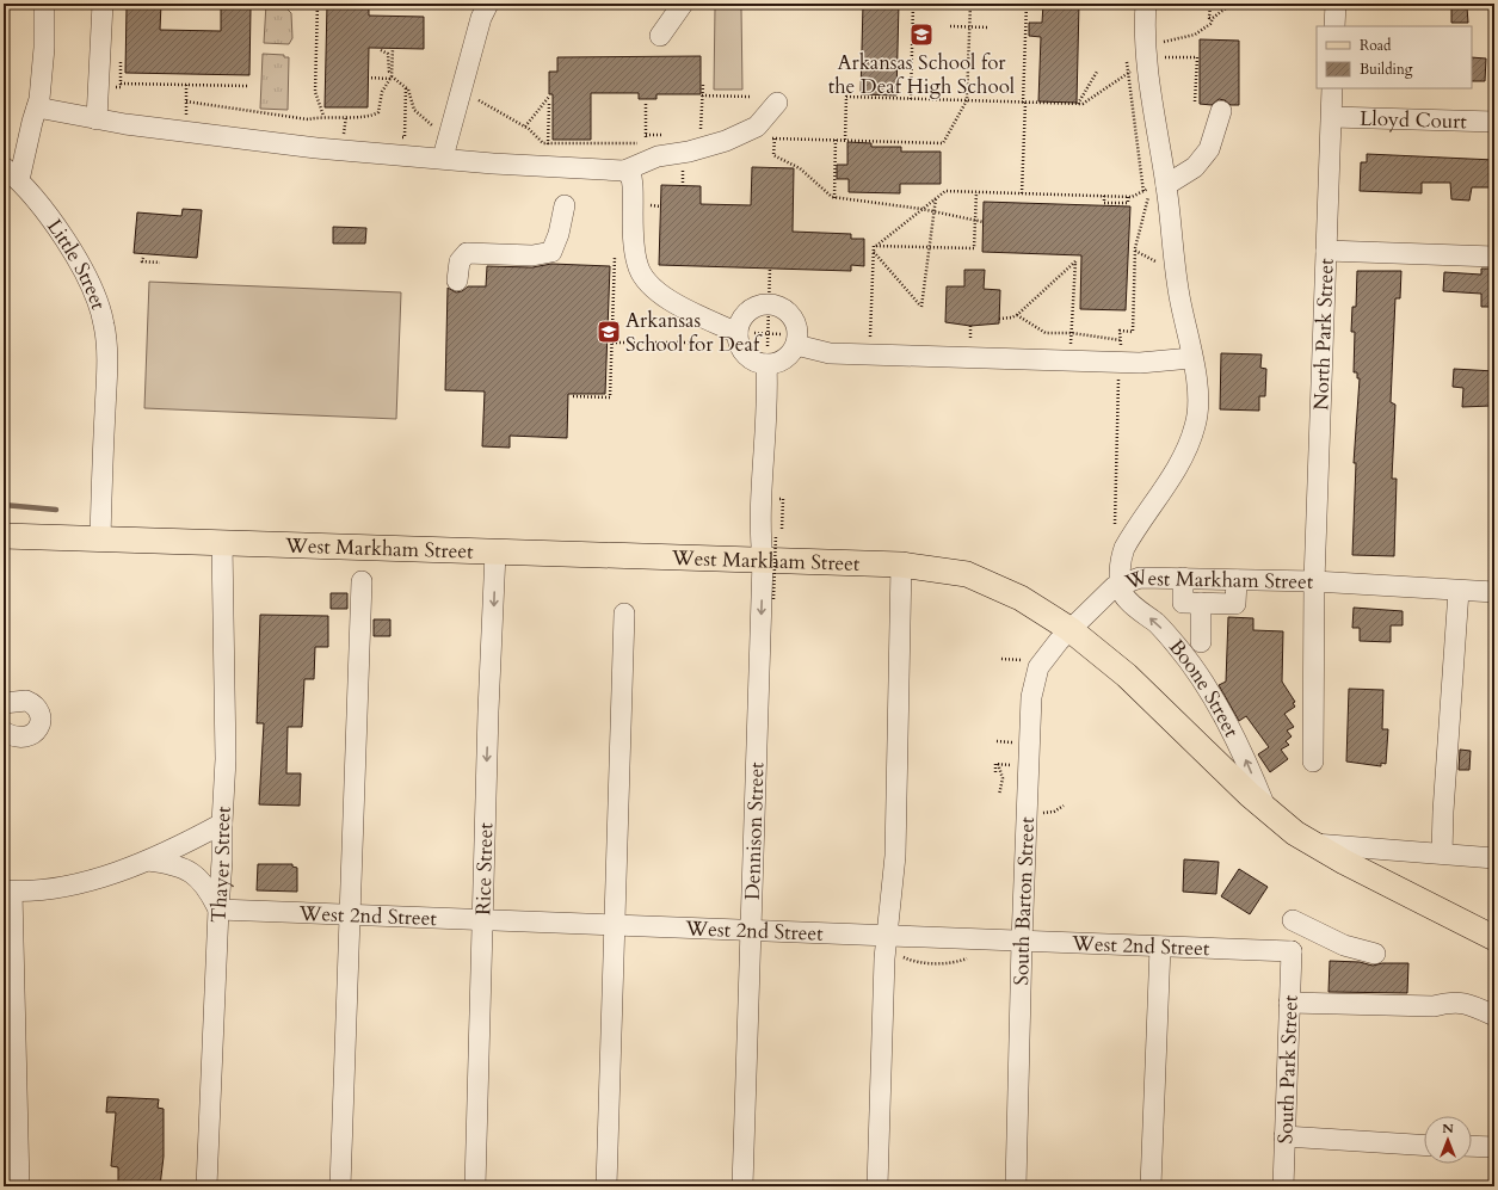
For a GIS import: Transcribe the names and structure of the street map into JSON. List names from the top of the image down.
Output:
{
  "streets": {
    "main road": ["West Markham Street", "Boone Street"],
    "street": [
      "Lloyd Court",
      "Little Street",
      "North Park Street",
      "Dennison Street",
      "Thayer Street",
      "Rice Street",
      "South Barton Street",
      "West 2nd Street",
      "South Park Street"
    ]
  },
  "crossings": [
    ["Lloyd Court", "North Park Street"],
    ["Little Street", "West Markham Street"],
    ["North Park Street", "West Markham Street"],
    ["West Markham Street", "Boone Street"],
    ["West Markham Street", "Dennison Street"],
    ["West Markham Street", "Thayer Street"],
    ["West Markham Street", "Rice Street"],
    ["West Markham Street", "South Barton Street"],
    ["Boone Street", "South Barton Street"],
    ["Dennison Street", "West 2nd Street"],
    ["Thayer Street", "West 2nd Street"],
    ["Rice Street", "West 2nd Street"],
    ["South Barton Street", "West 2nd Street"],
    ["West 2nd Street", "South Park Street"]
  ],
  "places": {
    "school or university": ["Arkansas School for the Deaf High School", "Arkansas School for Deaf"]
  },
  "legend": ["Road", "Building"],
  "north": "top"
}
